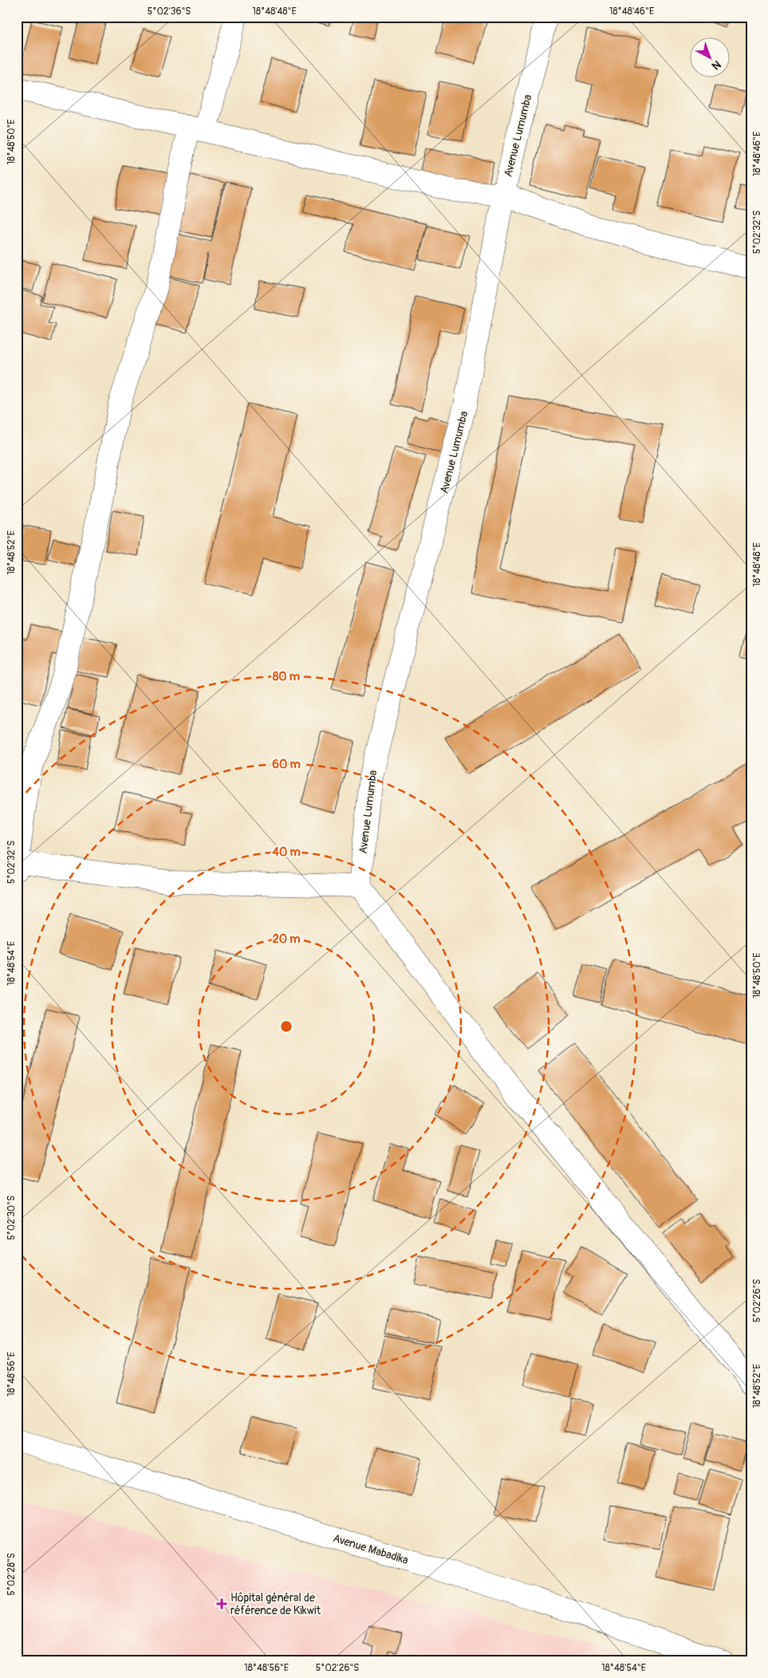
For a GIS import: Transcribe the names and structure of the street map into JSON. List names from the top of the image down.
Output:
{
  "streets": {
    "street": ["Avenue Lumumba", "Avenue Mabadika"]
  },
  "places": {
    "health": ["Hôpital général de référence de Kikwit"]
  },
  "north": "bottom right",
  "coordinates": [
    "5°02'36\"S",
    "18°48'48\"E",
    "18°48'46\"E",
    "18°48'50\"E",
    "5°02'32\"S",
    "18°48'52\"E",
    "18°48'54\"E",
    "5°02'30\"S",
    "5°02'26\"S",
    "18°48'56\"E",
    "5°02'28\"S"
  ],
  "rings": [
    "80 m",
    "60 m",
    "40 m",
    "20 m"
  ]
}
